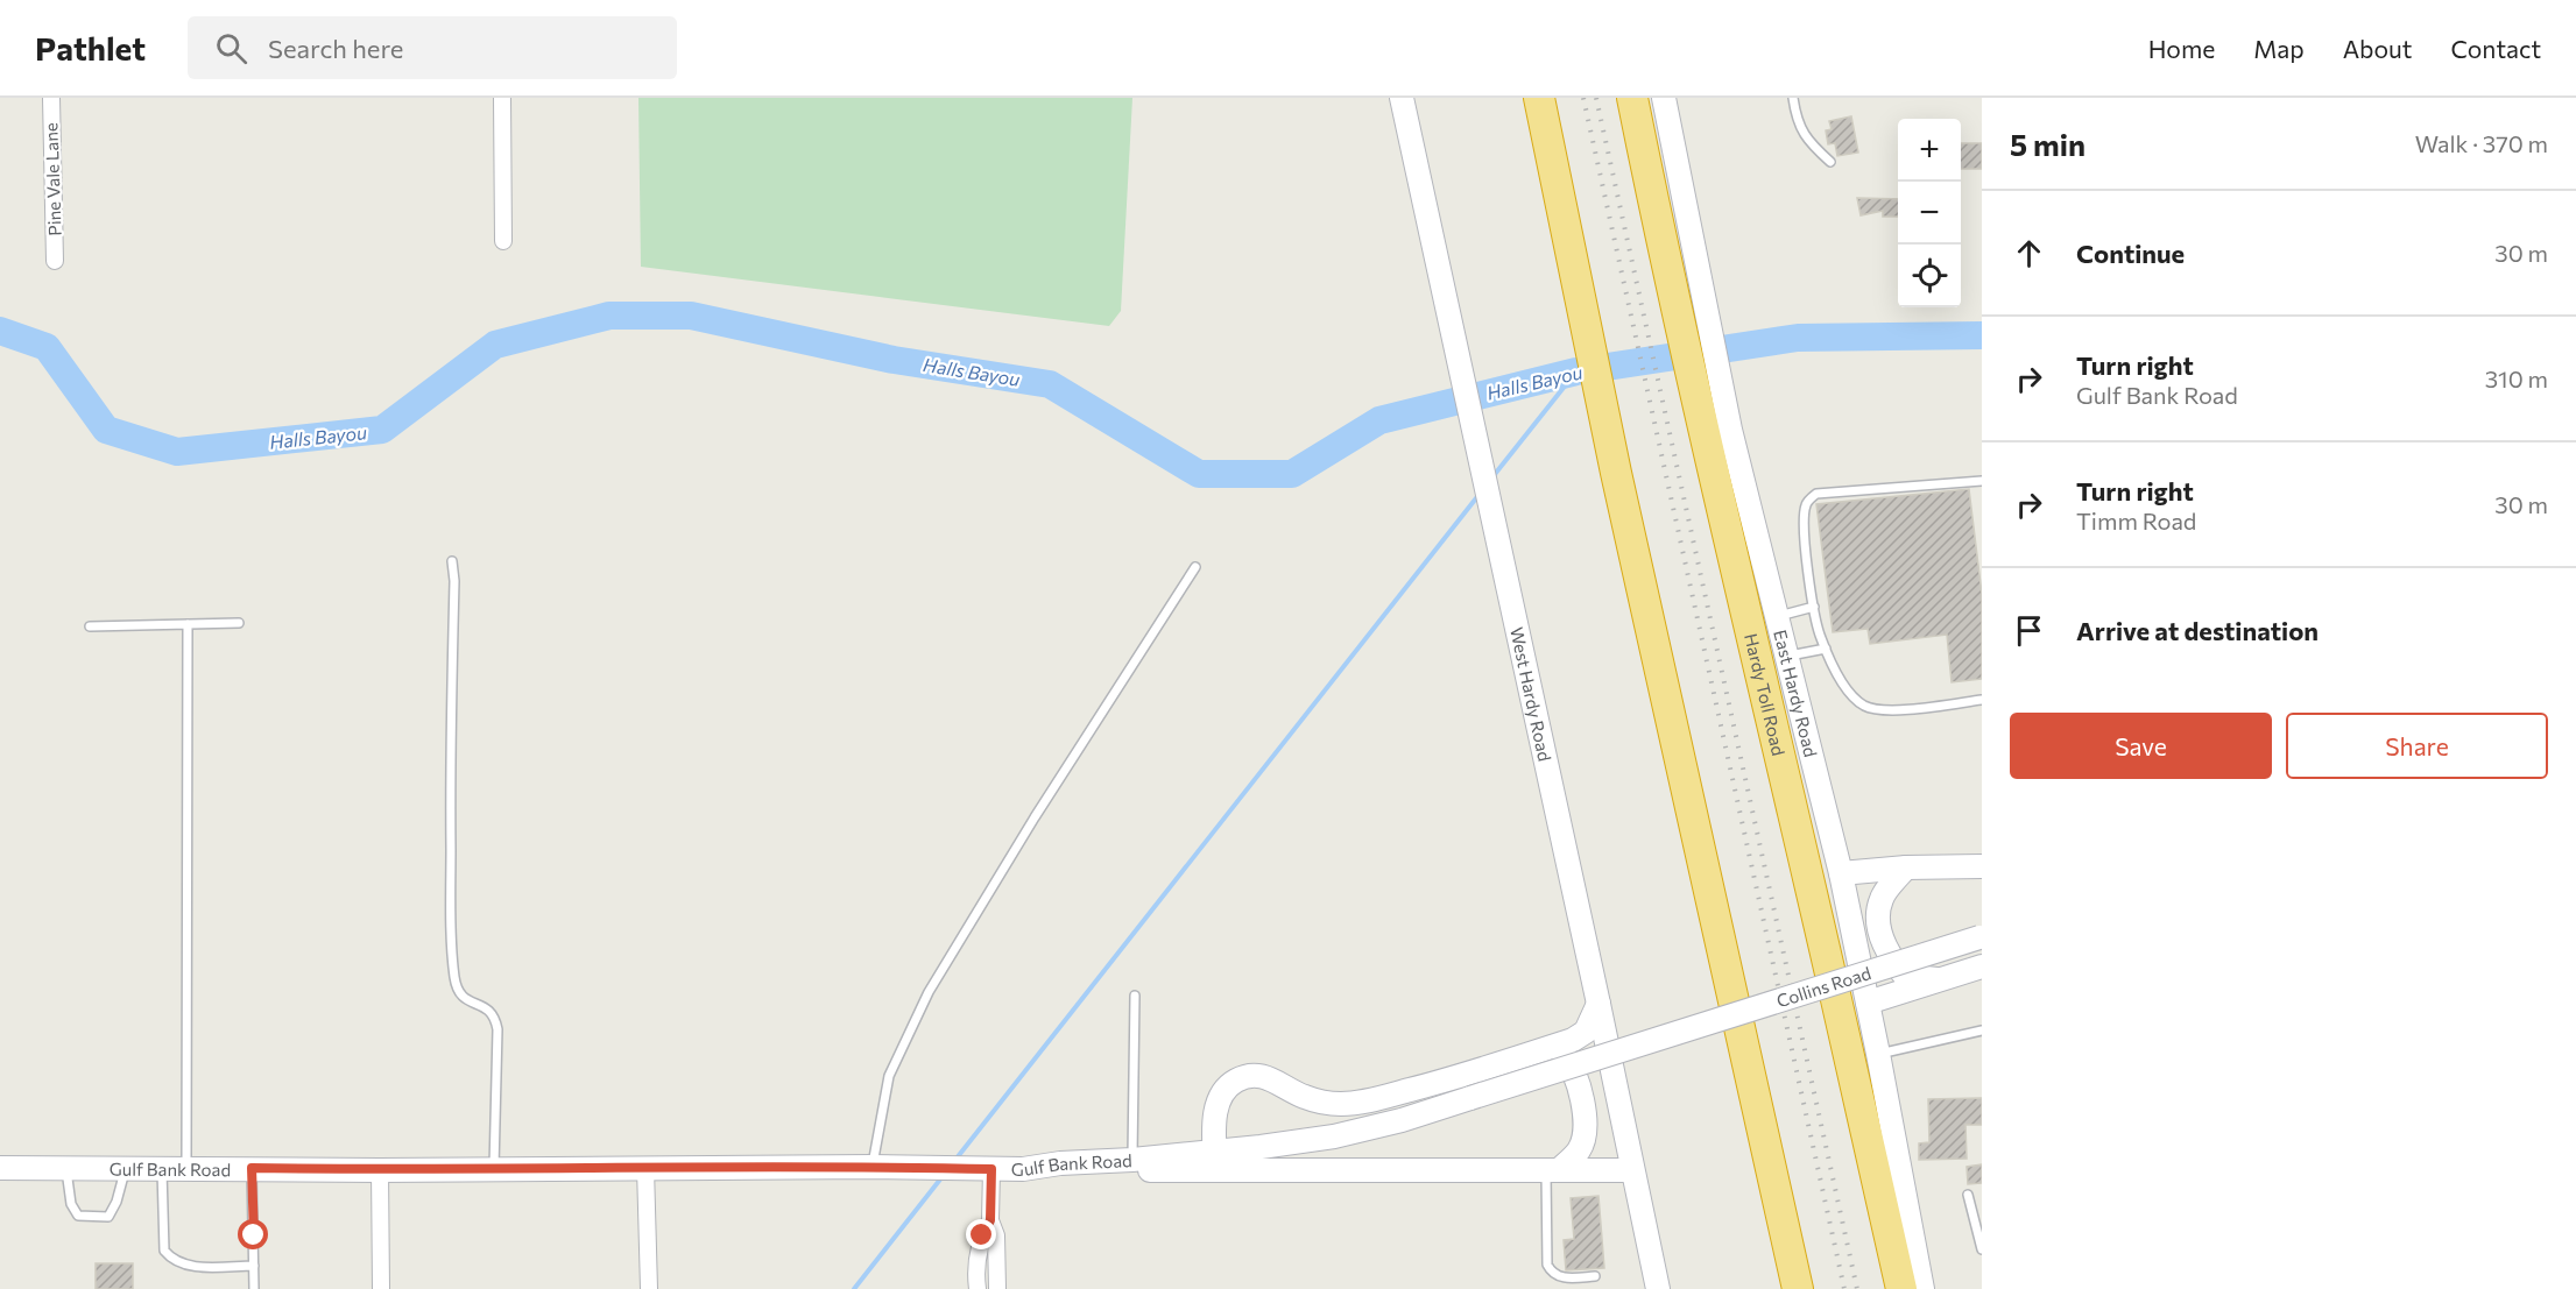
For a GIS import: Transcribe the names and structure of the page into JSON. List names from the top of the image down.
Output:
{
  "streets": {
    "highway": ["Hardy Toll Road"],
    "main road": [
      "West Hardy Road",
      "East Hardy Road",
      "Collins Road",
      "Gulf Bank Road"
    ],
    "street": ["Pine Vale Lane"]
  },
  "crossings": [
    ["Collins Road", "Gulf Bank Road"]
  ],
  "water": ["Halls Bayou"],
  "page": {
    "header": "Pathlet",
    "search": "Search here",
    "nav": [
      "Home",
      "Map",
      "About",
      "Contact"
    ],
    "heading": ["5 min", "Walk · 370 m"],
    "map_buttons": ["+", "−"],
    "list": [
      ["Continue", "30 m"],
      ["Turn right", "Gulf Bank Road", "310 m"],
      ["Turn right", "Timm Road", "30 m"],
      "Arrive at destination"
    ],
    "buttons": ["Save", "Share"]
  }
}
